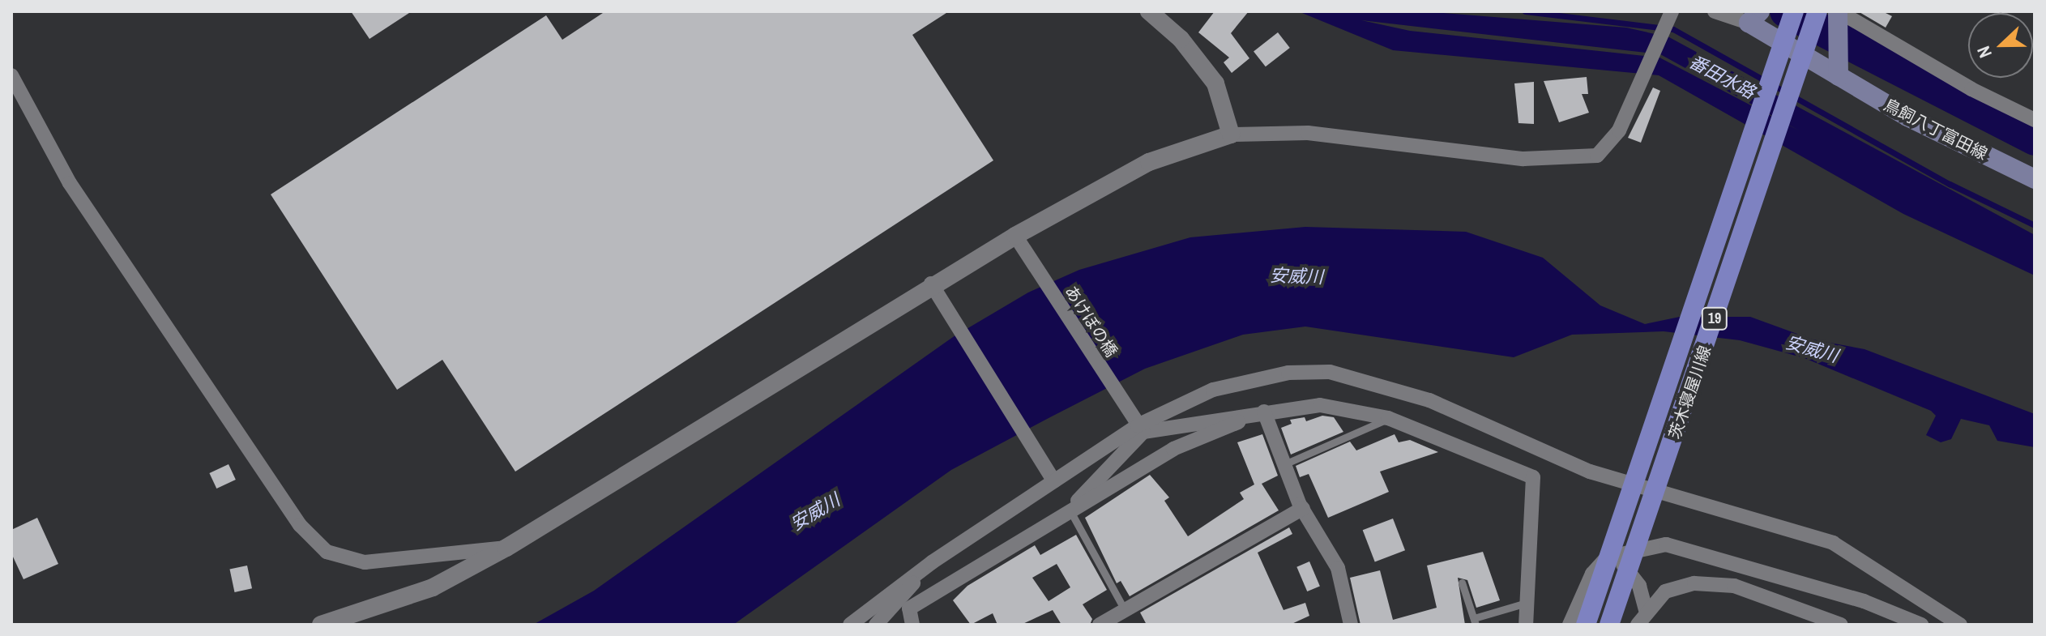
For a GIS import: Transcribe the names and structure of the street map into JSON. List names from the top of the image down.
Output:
{
  "streets": {
    "main road": ["鳥飼八丁富田線", "19", "茨木寝屋川線"],
    "street": ["あけぼの橋"]
  },
  "water": ["番田水路", "安威川"],
  "north": "left"
}
